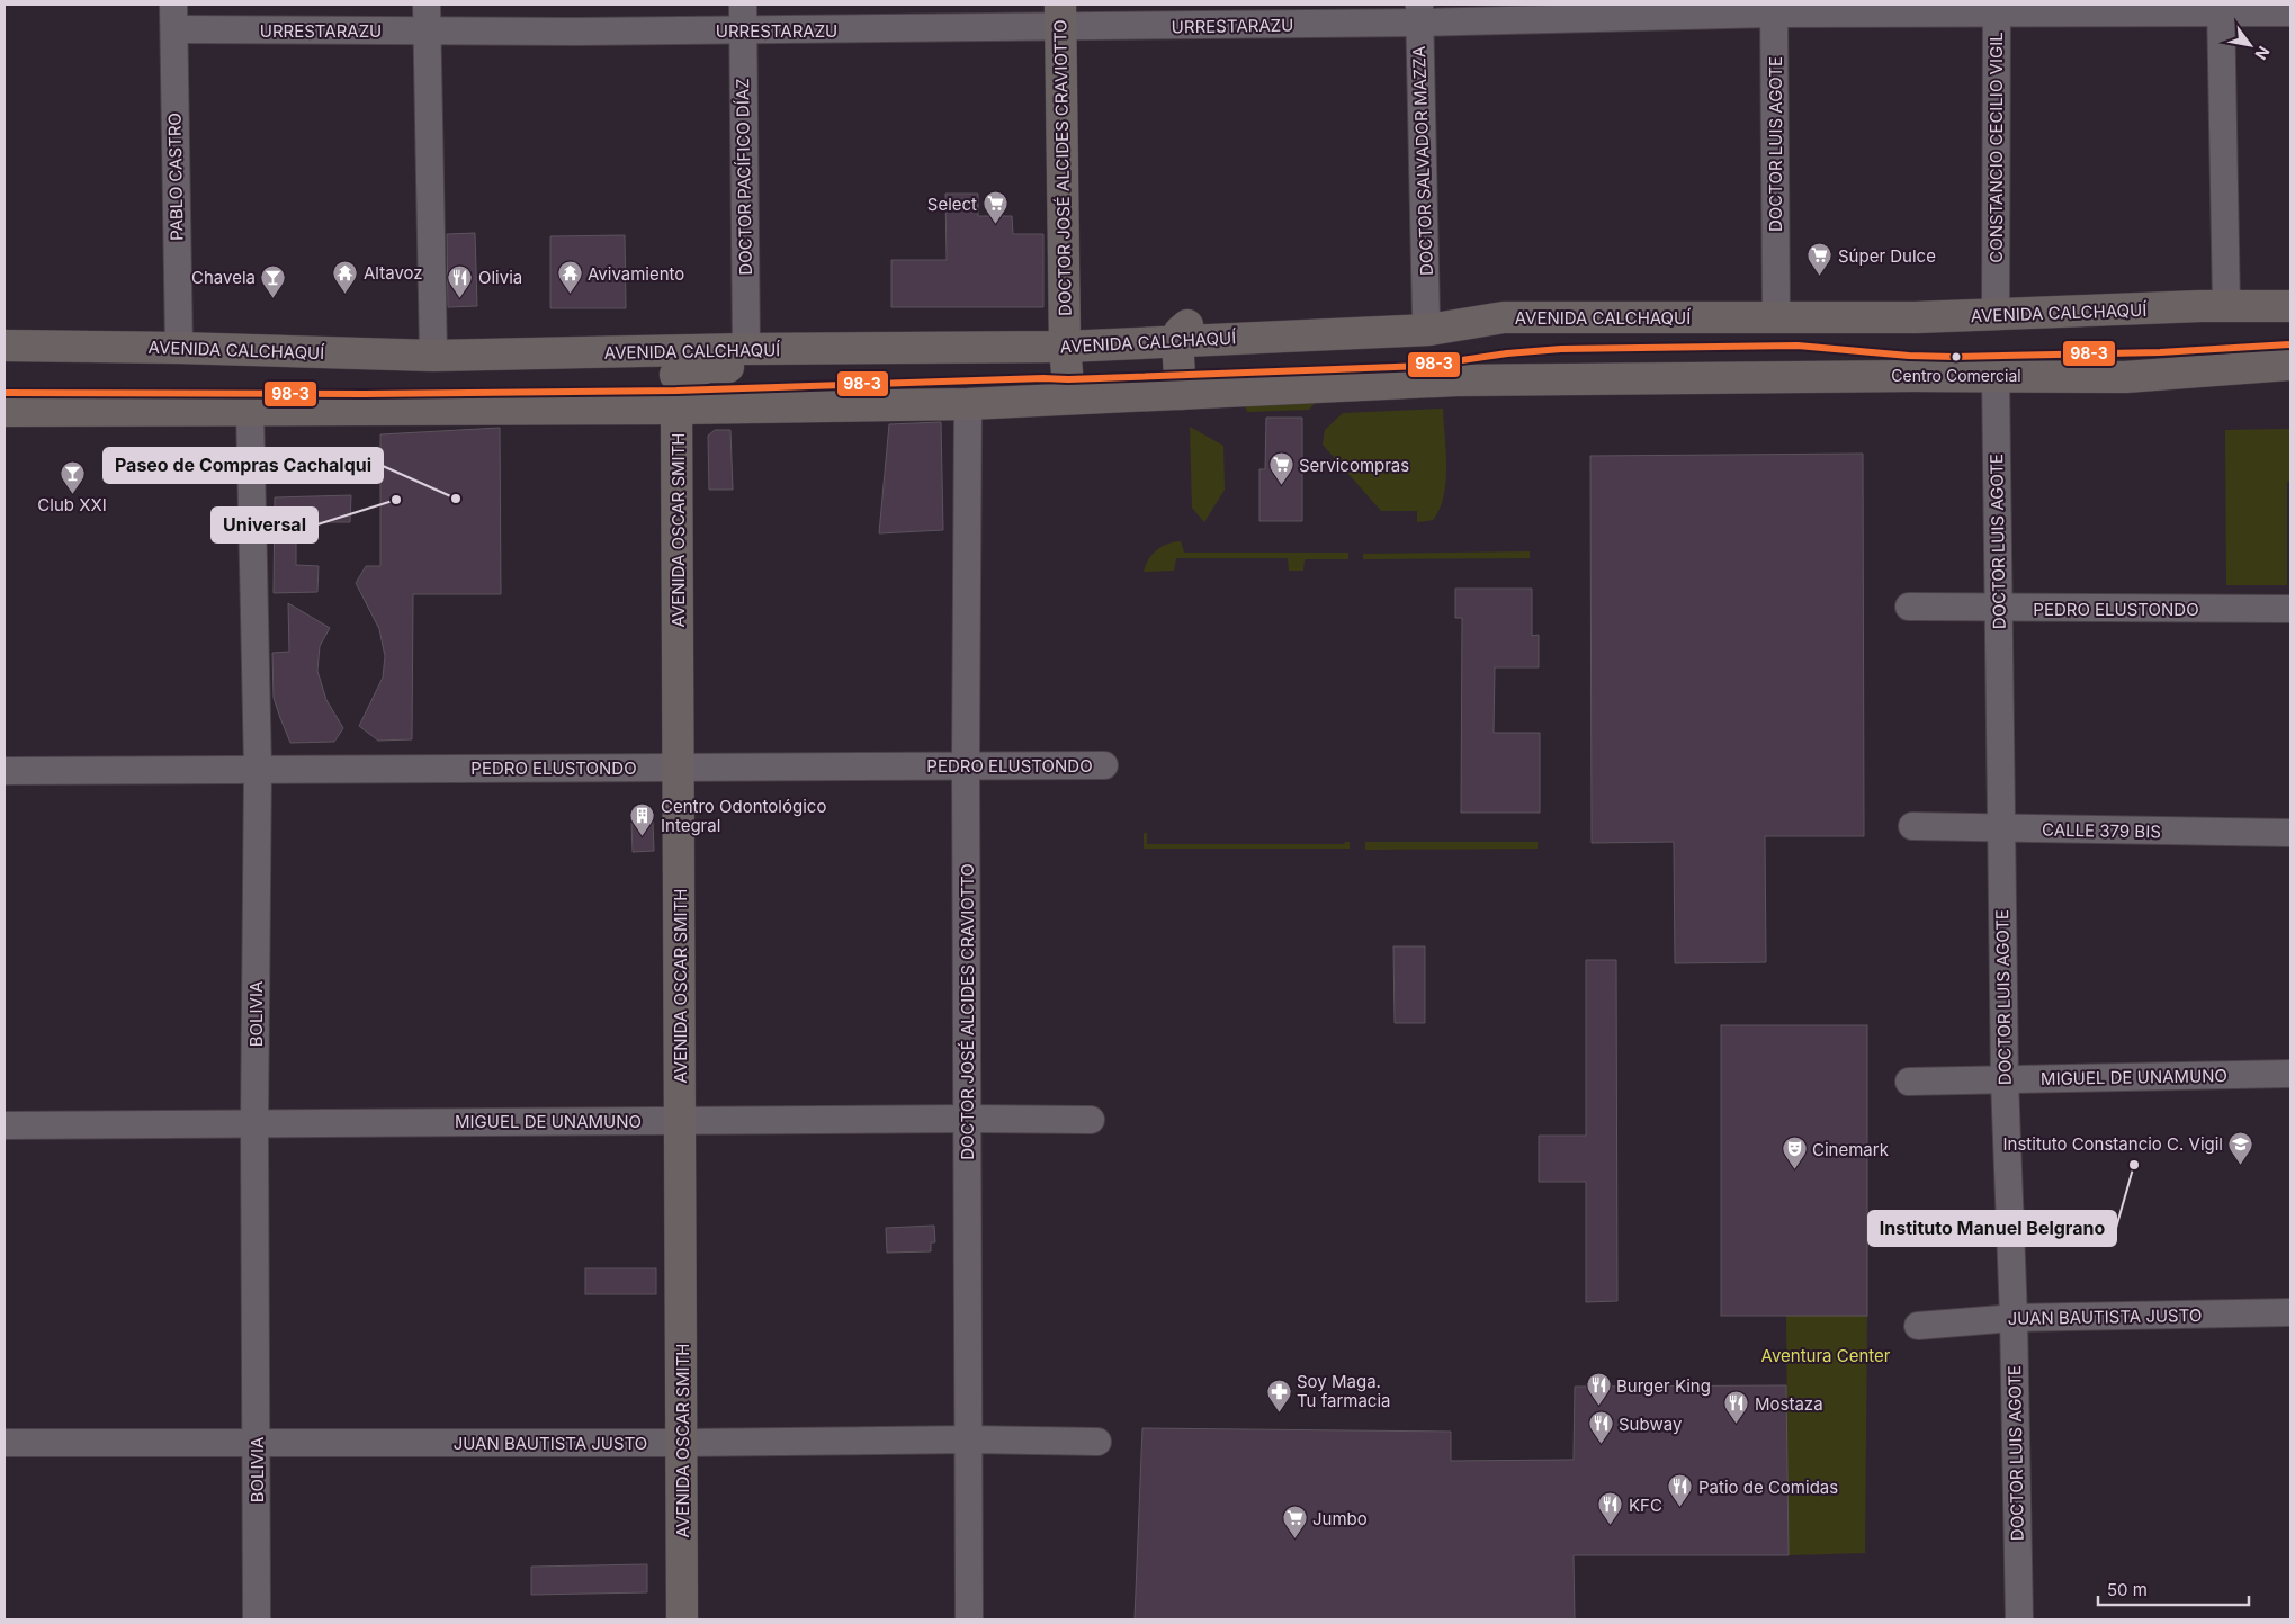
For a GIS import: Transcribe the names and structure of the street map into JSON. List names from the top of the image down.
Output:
{
  "streets": {
    "main road": ["DOCTOR JOSÉ ALCIDES CRAVIOTTO", "AVENIDA CALCHAQUÍ", "AVENIDA OSCAR SMITH"],
    "street": [
      "URRESTARAZU",
      "DOCTOR LUIS AGOTE",
      "CONSTANCIO CECILIO VIGIL",
      "DOCTOR SALVADOR MAZZA",
      "PABLO CASTRO",
      "DOCTOR PACÍFICO DÍAZ",
      "PEDRO ELUSTONDO",
      "CALLE 379 BIS",
      "BOLIVIA",
      "MIGUEL DE UNAMUNO",
      "JUAN BAUTISTA JUSTO"
    ]
  },
  "crossings": [
    ["URRESTARAZU", "DOCTOR LUIS AGOTE"],
    ["URRESTARAZU", "CONSTANCIO CECILIO VIGIL"],
    ["URRESTARAZU", "DOCTOR SALVADOR MAZZA"],
    ["URRESTARAZU", "DOCTOR JOSÉ ALCIDES CRAVIOTTO"],
    ["URRESTARAZU", "PABLO CASTRO"],
    ["URRESTARAZU", "DOCTOR PACÍFICO DÍAZ"],
    ["DOCTOR LUIS AGOTE", "AVENIDA CALCHAQUÍ"],
    ["DOCTOR LUIS AGOTE", "PEDRO ELUSTONDO"],
    ["DOCTOR LUIS AGOTE", "CALLE 379 BIS"],
    ["DOCTOR LUIS AGOTE", "MIGUEL DE UNAMUNO"],
    ["DOCTOR LUIS AGOTE", "JUAN BAUTISTA JUSTO"],
    ["CONSTANCIO CECILIO VIGIL", "AVENIDA CALCHAQUÍ"],
    ["DOCTOR JOSÉ ALCIDES CRAVIOTTO", "AVENIDA CALCHAQUÍ"],
    ["DOCTOR JOSÉ ALCIDES CRAVIOTTO", "PEDRO ELUSTONDO"],
    ["DOCTOR JOSÉ ALCIDES CRAVIOTTO", "MIGUEL DE UNAMUNO"],
    ["DOCTOR JOSÉ ALCIDES CRAVIOTTO", "JUAN BAUTISTA JUSTO"],
    ["PABLO CASTRO", "AVENIDA CALCHAQUÍ"],
    ["DOCTOR PACÍFICO DÍAZ", "AVENIDA CALCHAQUÍ"],
    ["AVENIDA CALCHAQUÍ", "AVENIDA OSCAR SMITH"],
    ["AVENIDA OSCAR SMITH", "PEDRO ELUSTONDO"],
    ["AVENIDA OSCAR SMITH", "MIGUEL DE UNAMUNO"],
    ["AVENIDA OSCAR SMITH", "JUAN BAUTISTA JUSTO"],
    ["PEDRO ELUSTONDO", "BOLIVIA"],
    ["BOLIVIA", "MIGUEL DE UNAMUNO"],
    ["BOLIVIA", "JUAN BAUTISTA JUSTO"]
  ],
  "parks": ["Aventura Center"],
  "places": {
    "supermarket": [
      "Select",
      "Súper Dulce",
      "Servicompras",
      "Jumbo"
    ],
    "temple": ["Altavoz", "Avivamiento"],
    "bar": ["Chavela", "Club XXI"],
    "restaurant": [
      "Olivia",
      "Burger King",
      "Mostaza",
      "Subway",
      "Patio de Comidas",
      "KFC"
    ],
    "other": [
      "Centro Comercial",
      "Paseo de Compras Cachalqui",
      "Universal",
      "Instituto Manuel Belgrano"
    ],
    "building": ["Centro Odontológico Integral"],
    "school or university": ["Instituto Constancio C. Vigil"],
    "theatre": ["Cinemark"],
    "pharmacy": ["Soy Maga. Tu farmacia"]
  },
  "lines": ["transit line 98-3"],
  "scale_bar": "50 m",
  "north": "bottom right"
}
